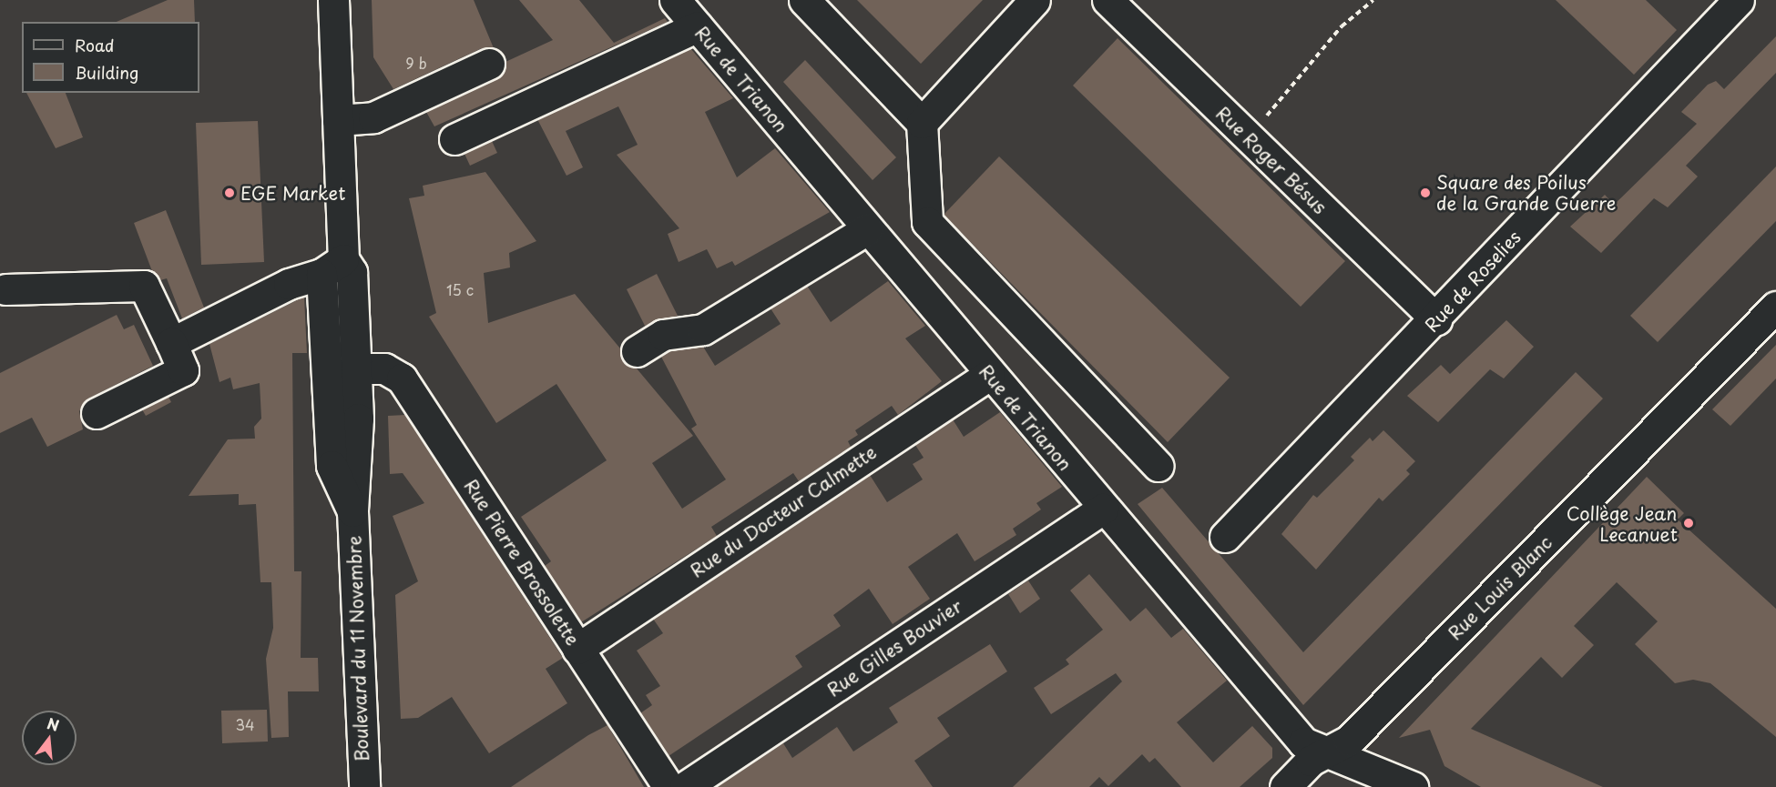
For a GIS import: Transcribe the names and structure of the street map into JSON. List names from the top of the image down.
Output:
{
  "streets": {
    "street": [
      "Rue de Trianon",
      "Rue Roger Bésus",
      "Rue de Roselies",
      "Rue du Docteur Calmette",
      "Rue Pierre Brossolette",
      "Rue Louis Blanc",
      "Rue Gilles Bouvier",
      "Boulevard du 11 Novembre"
    ]
  },
  "crossings": [
    ["Rue de Trianon", "Rue du Docteur Calmette"],
    ["Rue de Trianon", "Rue Louis Blanc"],
    ["Rue de Trianon", "Rue Gilles Bouvier"],
    ["Rue Roger Bésus", "Rue de Roselies"],
    ["Rue du Docteur Calmette", "Rue Pierre Brossolette"],
    ["Rue Pierre Brossolette", "Boulevard du 11 Novembre"]
  ],
  "places": ["EGE Market", "Square des Poilus de la Grande Guerre", "Collège Jean Lecanuet"],
  "house_numbers": ["9 b", "15 c", "34"],
  "legend": ["Road", "Building"],
  "north": "top"
}
